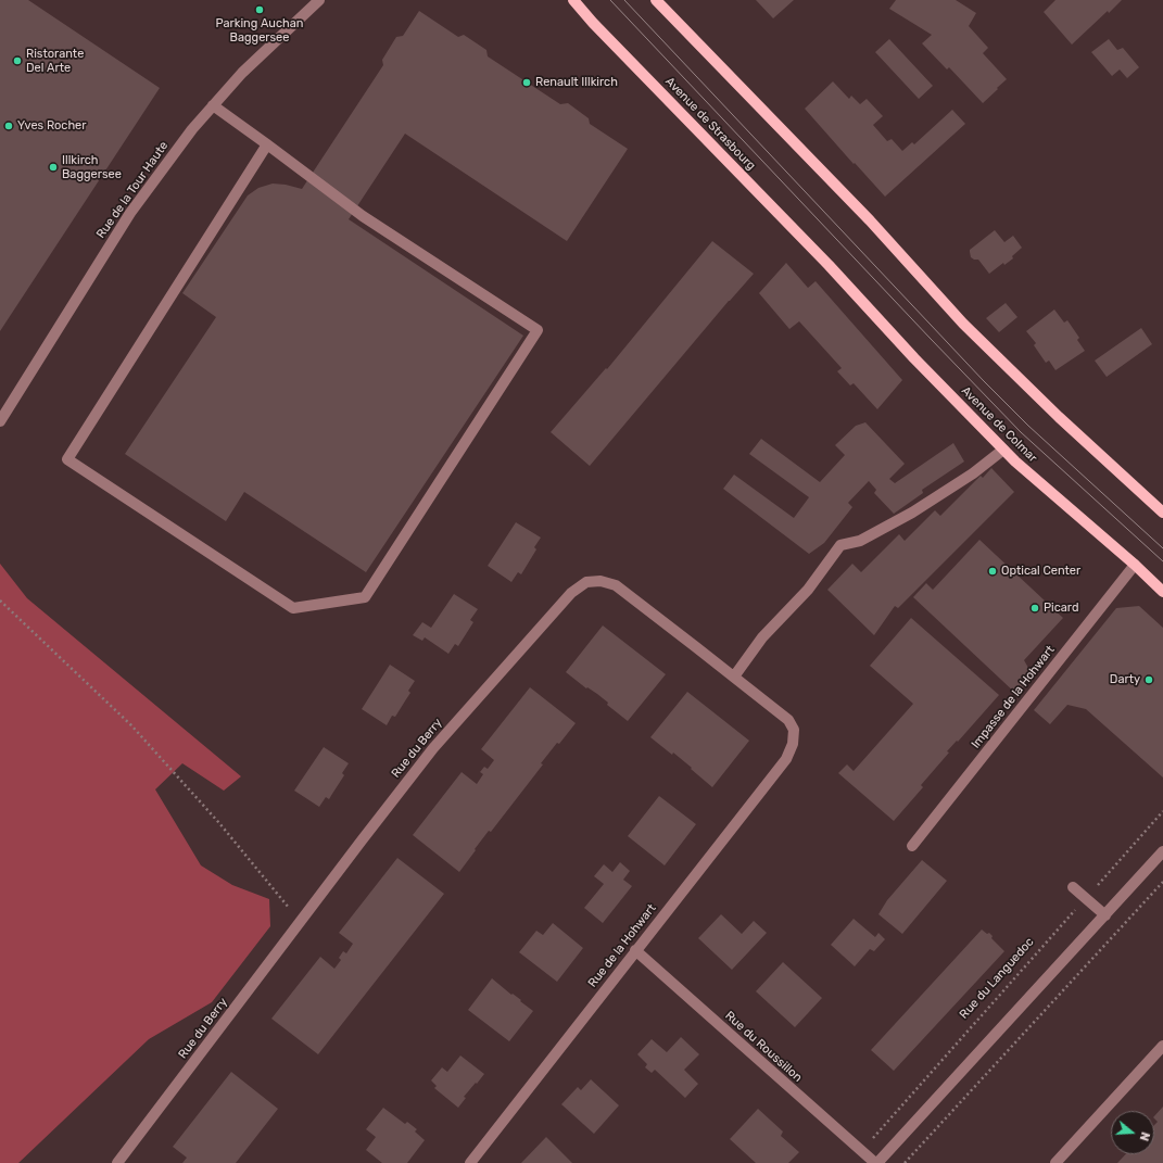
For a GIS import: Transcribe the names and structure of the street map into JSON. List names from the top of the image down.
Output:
{
  "streets": {
    "main road": ["Avenue de Strasbourg", "Avenue de Colmar"],
    "street": [
      "Rue de la Tour Haute",
      "Impasse de la Hohwart",
      "Rue du Berry",
      "Rue de la Hohwart",
      "Rue du Roussillon"
    ],
    "path": ["Rue du Languedoc"]
  },
  "crossings": [
    ["Avenue de Strasbourg", "Avenue de Colmar"],
    ["Avenue de Colmar", "Impasse de la Hohwart"],
    ["Rue du Berry", "Rue de la Hohwart"],
    ["Rue de la Hohwart", "Rue du Roussillon"],
    ["Rue du Languedoc", "Rue du Roussillon"]
  ],
  "places": [
    "Parking Auchan Baggersee",
    "Ristorante Del Arte",
    "Renault Illkirch",
    "Yves Rocher",
    "Illkirch Baggersee",
    "Optical Center",
    "Picard",
    "Darty"
  ],
  "north": "right"
}
